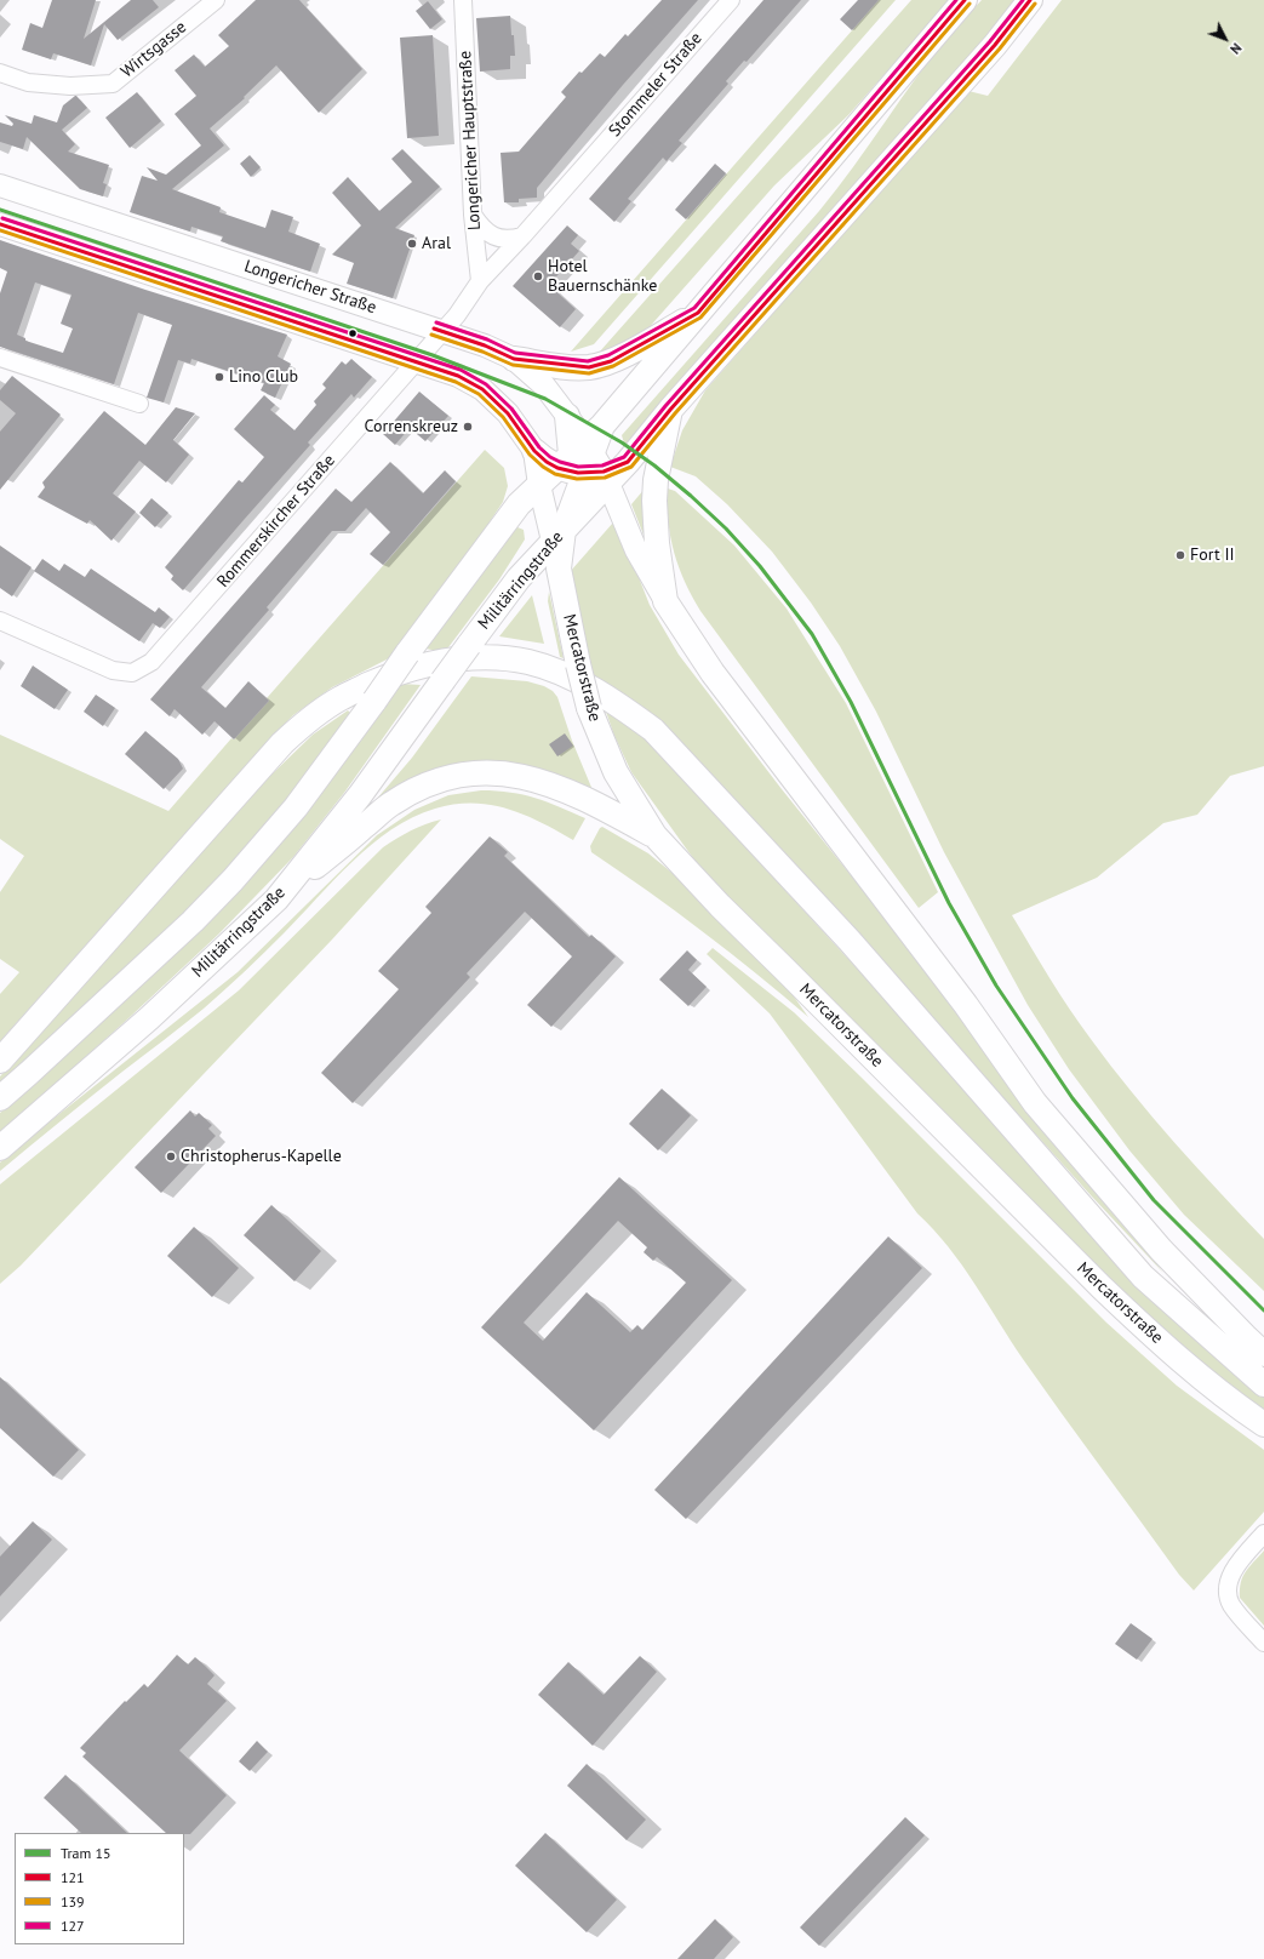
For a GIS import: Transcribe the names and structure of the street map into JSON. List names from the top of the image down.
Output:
{
  "streets": {
    "main road": ["Militärringstraße", "Mercatorstraße"],
    "street": [
      "Wirtsgasse",
      "Stommeler Straße",
      "Longericher Hauptstraße",
      "Longericher Straße",
      "Rommerskircher Straße"
    ]
  },
  "crossings": [
    ["Stommeler Straße", "Longericher Hauptstraße"],
    ["Stommeler Straße", "Longericher Straße"],
    ["Stommeler Straße", "Rommerskircher Straße"],
    ["Militärringstraße", "Mercatorstraße"]
  ],
  "places": [
    "Aral",
    "Hotel Bauernschänke",
    "Lino Club",
    "Correnskreuz",
    "Fort II",
    "Christopherus-Kapelle"
  ],
  "lines": [
    "transit line 121",
    "transit line 127",
    "transit line 139",
    "tram line 15"
  ],
  "legend": [
    "Tram 15",
    "121",
    "139",
    "127"
  ],
  "north": "bottom right"
}
